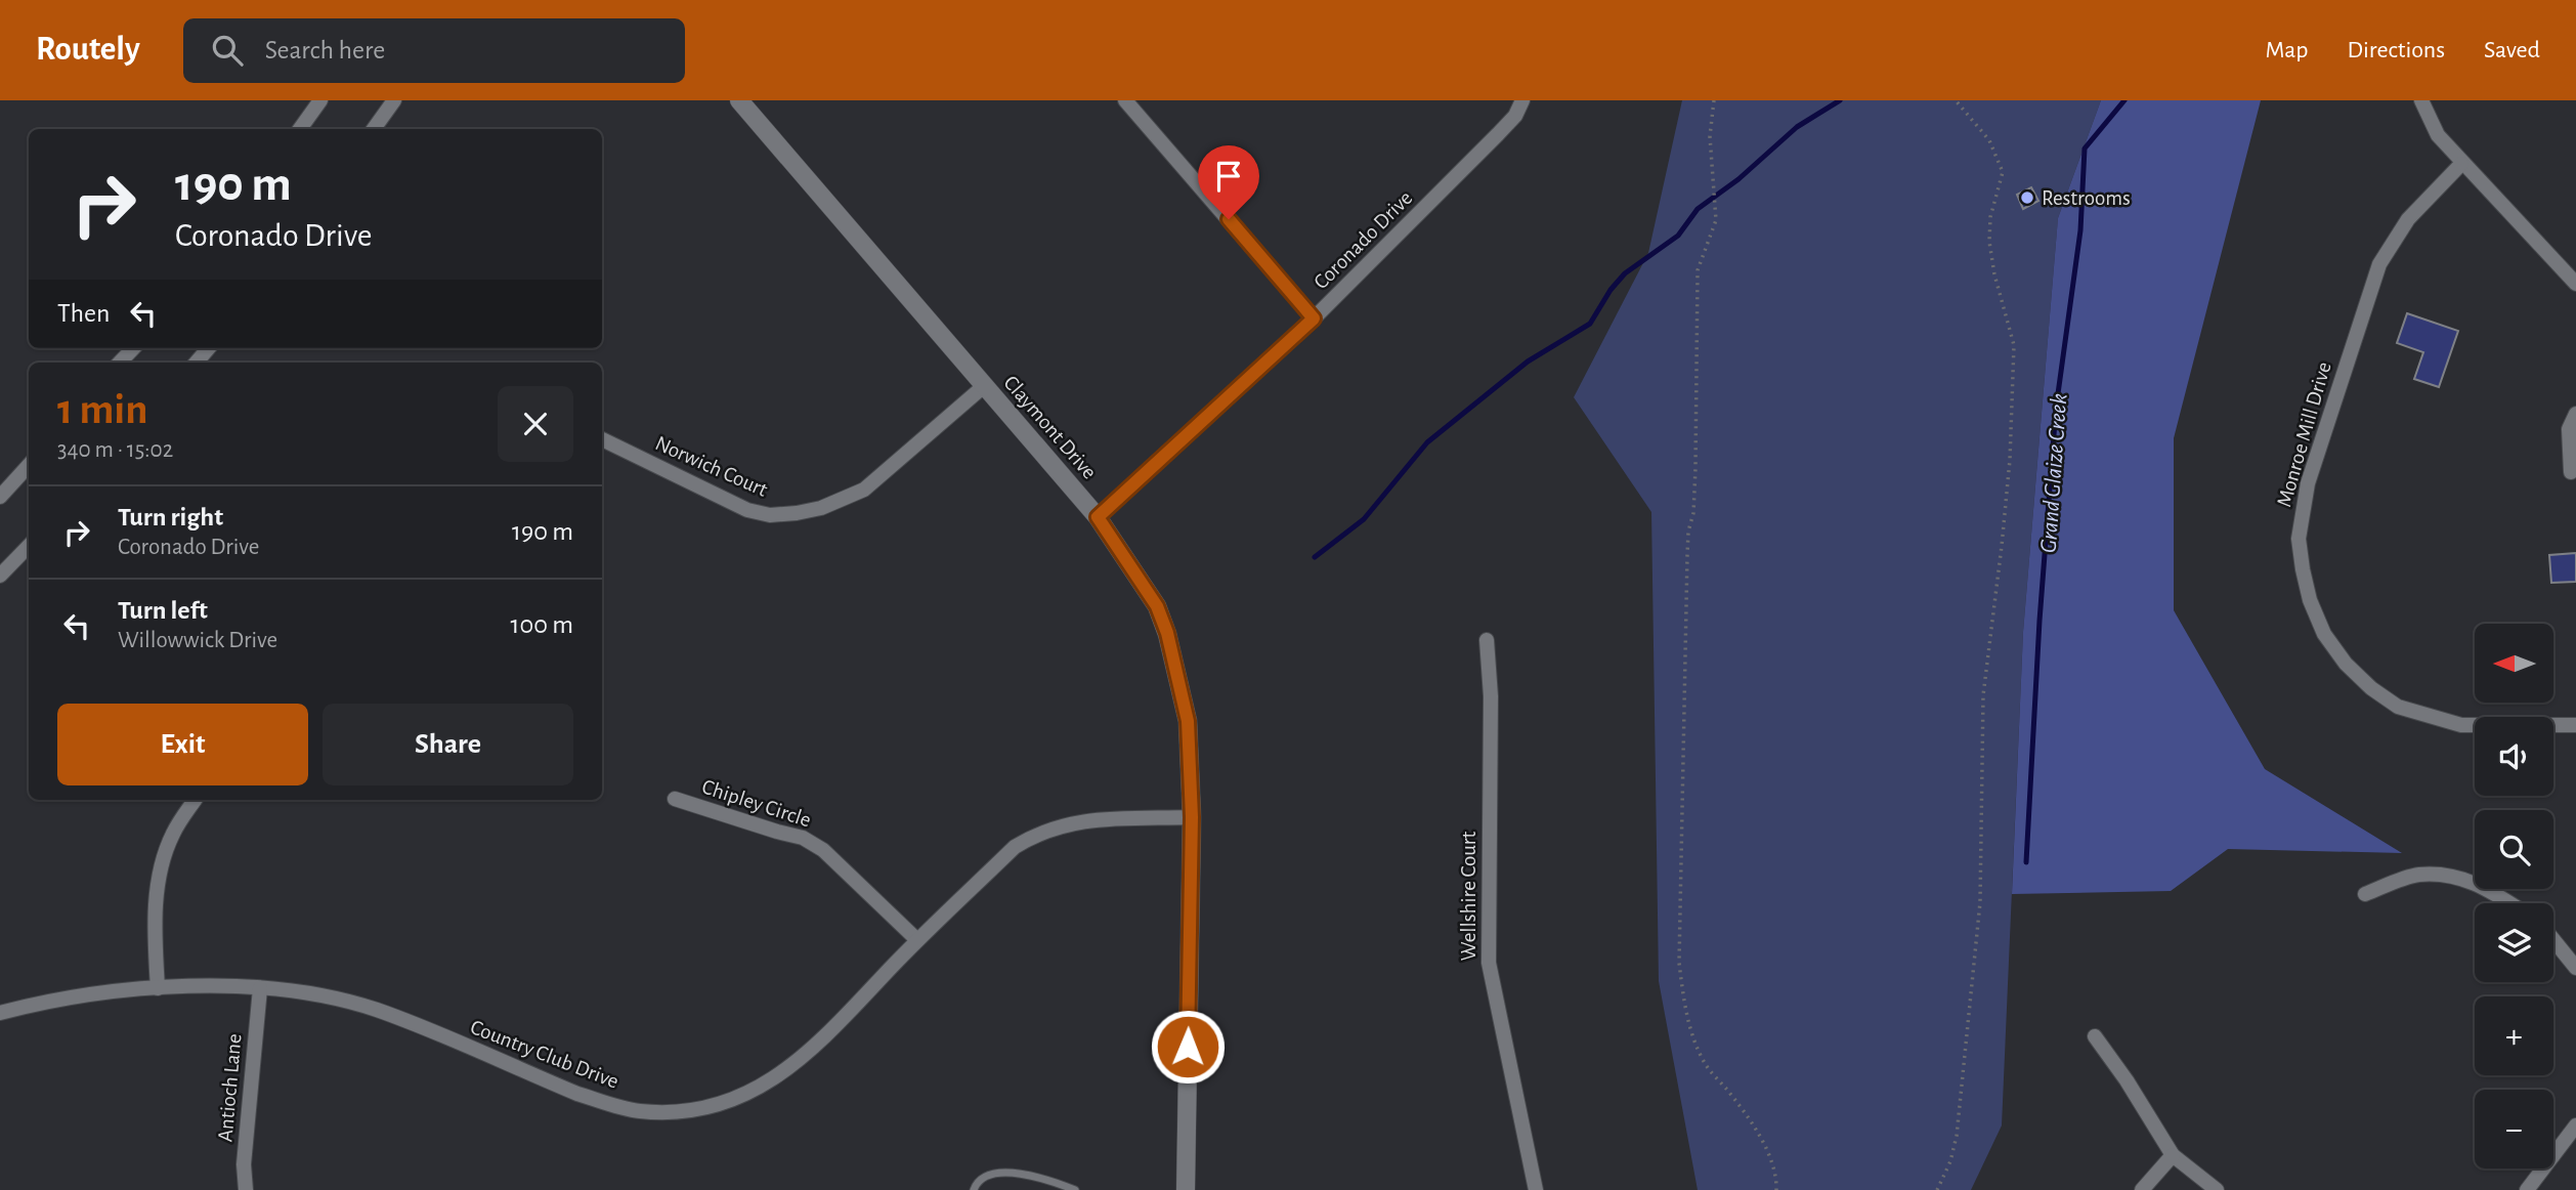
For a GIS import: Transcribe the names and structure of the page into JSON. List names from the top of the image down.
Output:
{
  "streets": {
    "street": [
      "Coronado Drive",
      "Claymont Drive",
      "Monroe Mill Drive",
      "Norwich Court",
      "Chipley Circle",
      "Wellshire Court",
      "Country Club Drive",
      "Antioch Lane"
    ]
  },
  "crossings": [
    ["Coronado Drive", "Claymont Drive"],
    ["Claymont Drive", "Norwich Court"],
    ["Claymont Drive", "Country Club Drive"],
    ["Chipley Circle", "Country Club Drive"],
    ["Country Club Drive", "Antioch Lane"]
  ],
  "water": ["Grand Glaize Creek"],
  "places": ["Restrooms"],
  "north": "left",
  "page": {
    "header": "Routely",
    "search": "Search here",
    "nav": ["Map", "Directions", "Saved"],
    "turn": ["190 m", "Coronado Drive"],
    "then": "Then",
    "heading": ["1 min", "340 m · 15:02"],
    "list": [
      {
        "name": "Turn right",
        "note": "Coronado Drive",
        "value": "190 m"
      },
      {
        "name": "Turn left",
        "note": "Willowwick Drive",
        "value": "100 m"
      }
    ],
    "map_buttons": ["+", "−"],
    "buttons": ["Exit", "Share"]
  }
}
